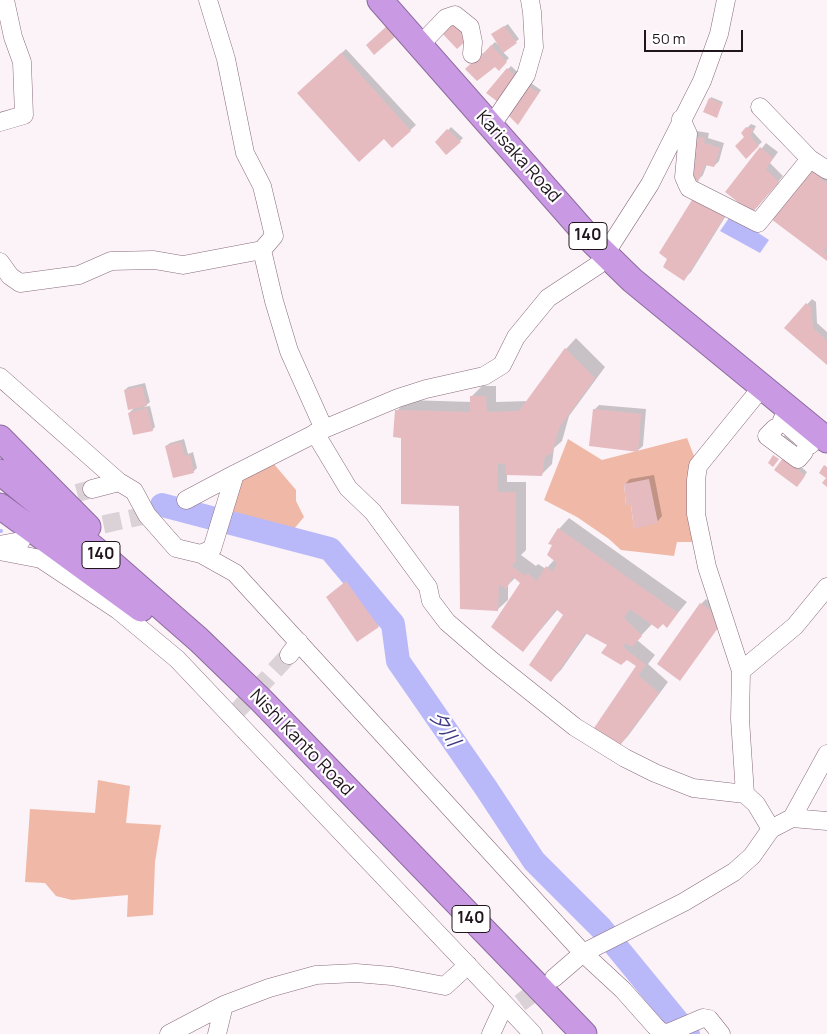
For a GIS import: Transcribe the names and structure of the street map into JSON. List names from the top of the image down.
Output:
{
  "streets": {
    "highway": ["Karisaka Road", "140", "Nishi Kanto Road"]
  },
  "water": ["夕川"],
  "scale_bar": "50 m"
}
